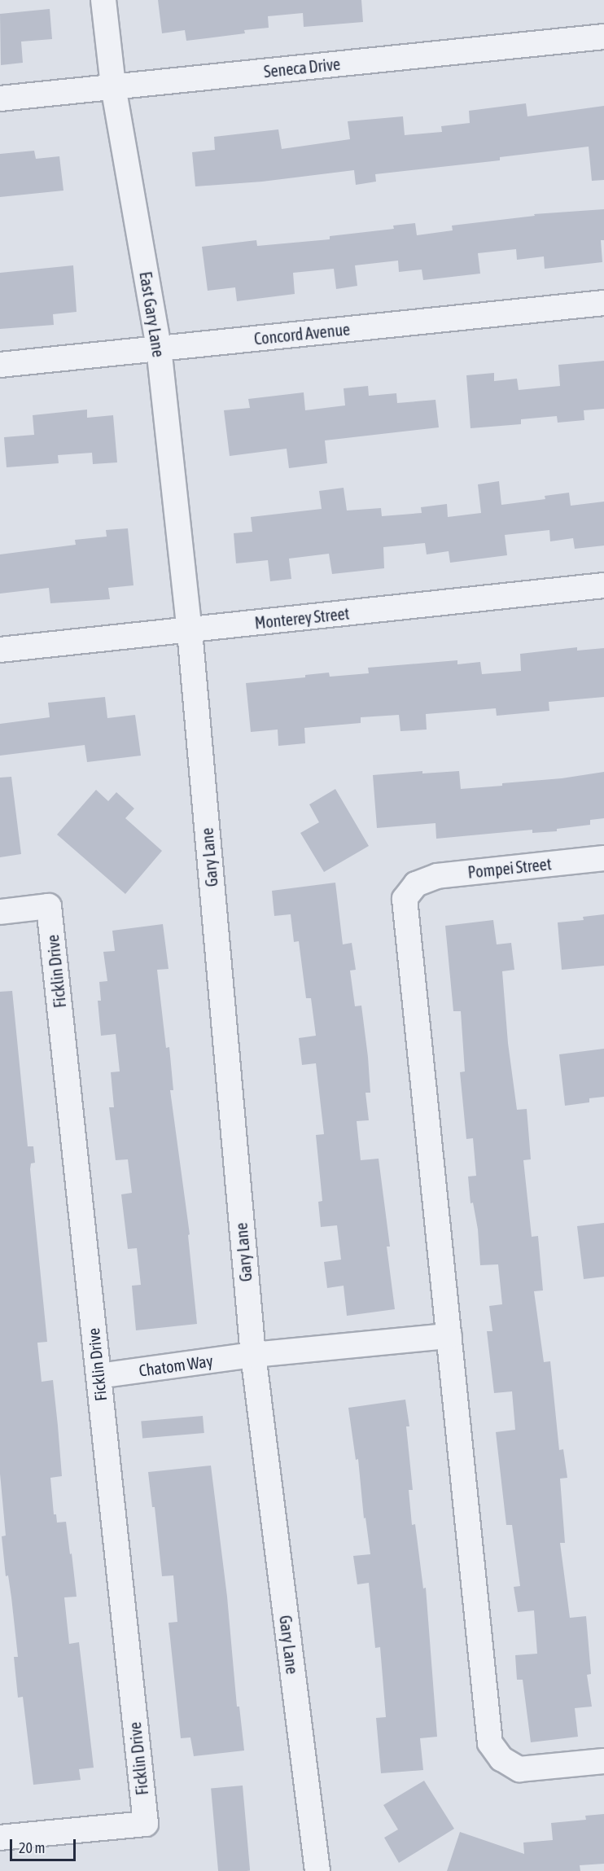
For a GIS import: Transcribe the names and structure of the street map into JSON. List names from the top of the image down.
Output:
{
  "streets": {
    "street": [
      "Seneca Drive",
      "East Gary Lane",
      "Concord Avenue",
      "Monterey Street",
      "Gary Lane",
      "Pompei Street",
      "Ficklin Drive",
      "Chatom Way"
    ]
  },
  "crossings": [
    ["Seneca Drive", "East Gary Lane"],
    ["East Gary Lane", "Concord Avenue"],
    ["East Gary Lane", "Monterey Street"],
    ["East Gary Lane", "Gary Lane"],
    ["Monterey Street", "Gary Lane"],
    ["Gary Lane", "Chatom Way"],
    ["Pompei Street", "Chatom Way"],
    ["Ficklin Drive", "Chatom Way"]
  ],
  "scale_bar": "20 m"
}
